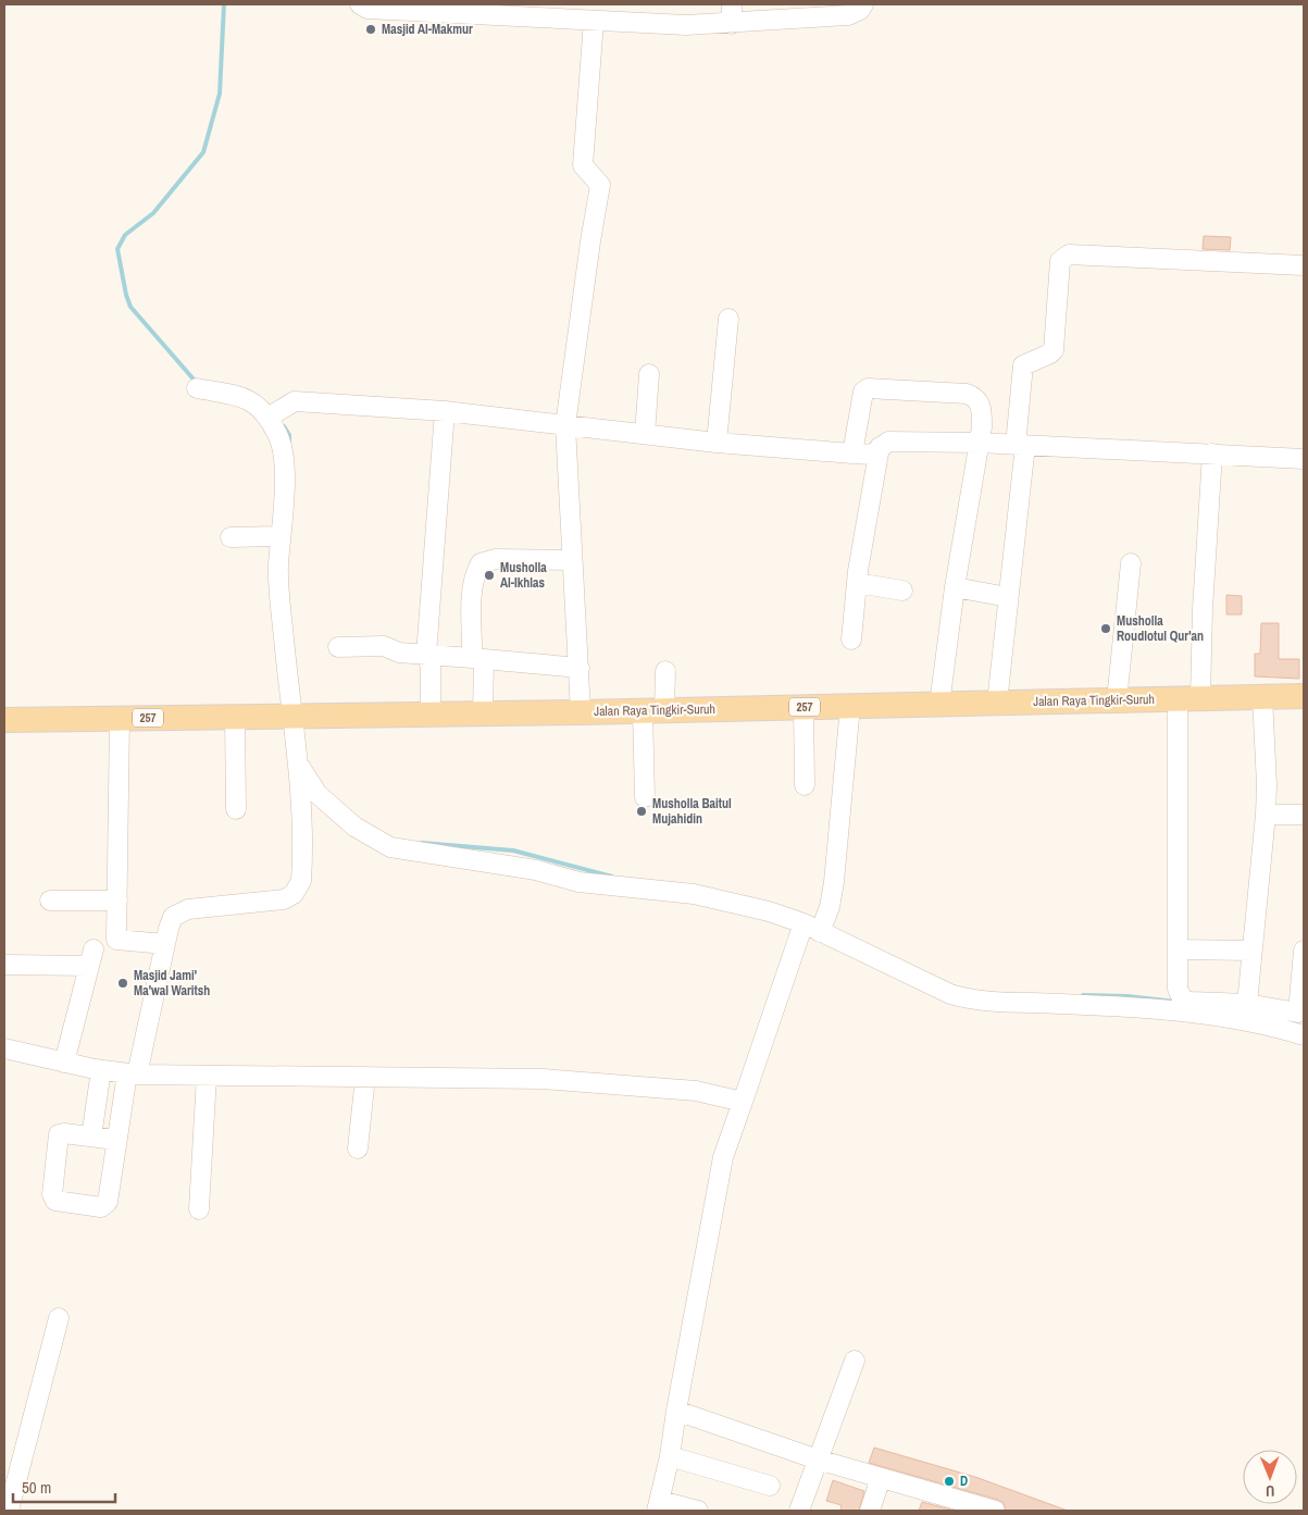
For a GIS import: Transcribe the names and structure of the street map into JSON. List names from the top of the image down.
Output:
{
  "streets": {
    "main road": ["Jalan Raya Tingkir-Suruh", "257"]
  },
  "places": [
    "Masjid Al-Makmur",
    "Musholla Al-Ikhlas",
    "Musholla Roudlotul Qur'an",
    "Musholla Baitul Mujahidin",
    "Masjid Jami' Ma'wal Waritsh",
    "D"
  ],
  "scale_bar": "50 m",
  "north": "bottom"
}
